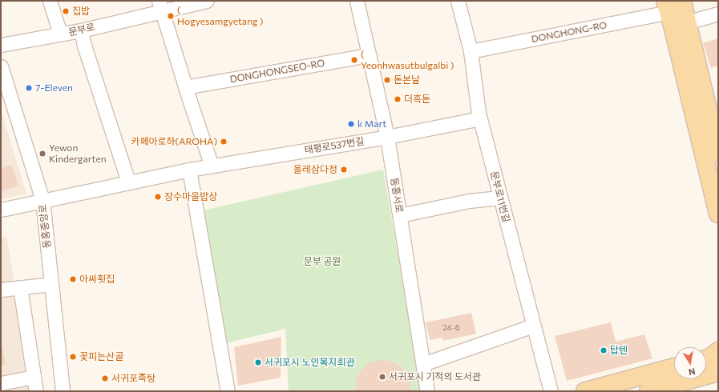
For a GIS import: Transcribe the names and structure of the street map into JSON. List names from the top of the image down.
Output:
{
  "streets": {
    "street": [
      "문부로",
      "DONGHONG-RO",
      "DONGHONGSEO-RO",
      "태평로537번길",
      "동홍서로",
      "문부로11번길",
      "동홍중앙로"
    ]
  },
  "crossings": [
    ["DONGHONG-RO", "문부로11번길"],
    ["DONGHONGSEO-RO", "동홍서로"],
    ["태평로537번길", "동홍서로"],
    ["태평로537번길", "문부로11번길"],
    ["태평로537번길", "동홍중앙로"]
  ],
  "parks": ["문부 공원"],
  "places": [
    "집밥",
    "( Hogyesamgyetang )",
    "( Yeonhwasutbulgalbi )",
    "돈본날",
    "7-Eleven",
    "더흑돈",
    "k Mart",
    "카페아로하(AROHA)",
    "Yewon Kindergarten",
    "올레삼다정",
    "장수마을밥상",
    "아싸횟집",
    "탑텐",
    "꽃피는산골",
    "서귀포시 노인복지회관",
    "서귀포시 기적의 도서관",
    "서귀포족탕"
  ],
  "house_numbers": ["24-6"],
  "north": "bottom"
}
